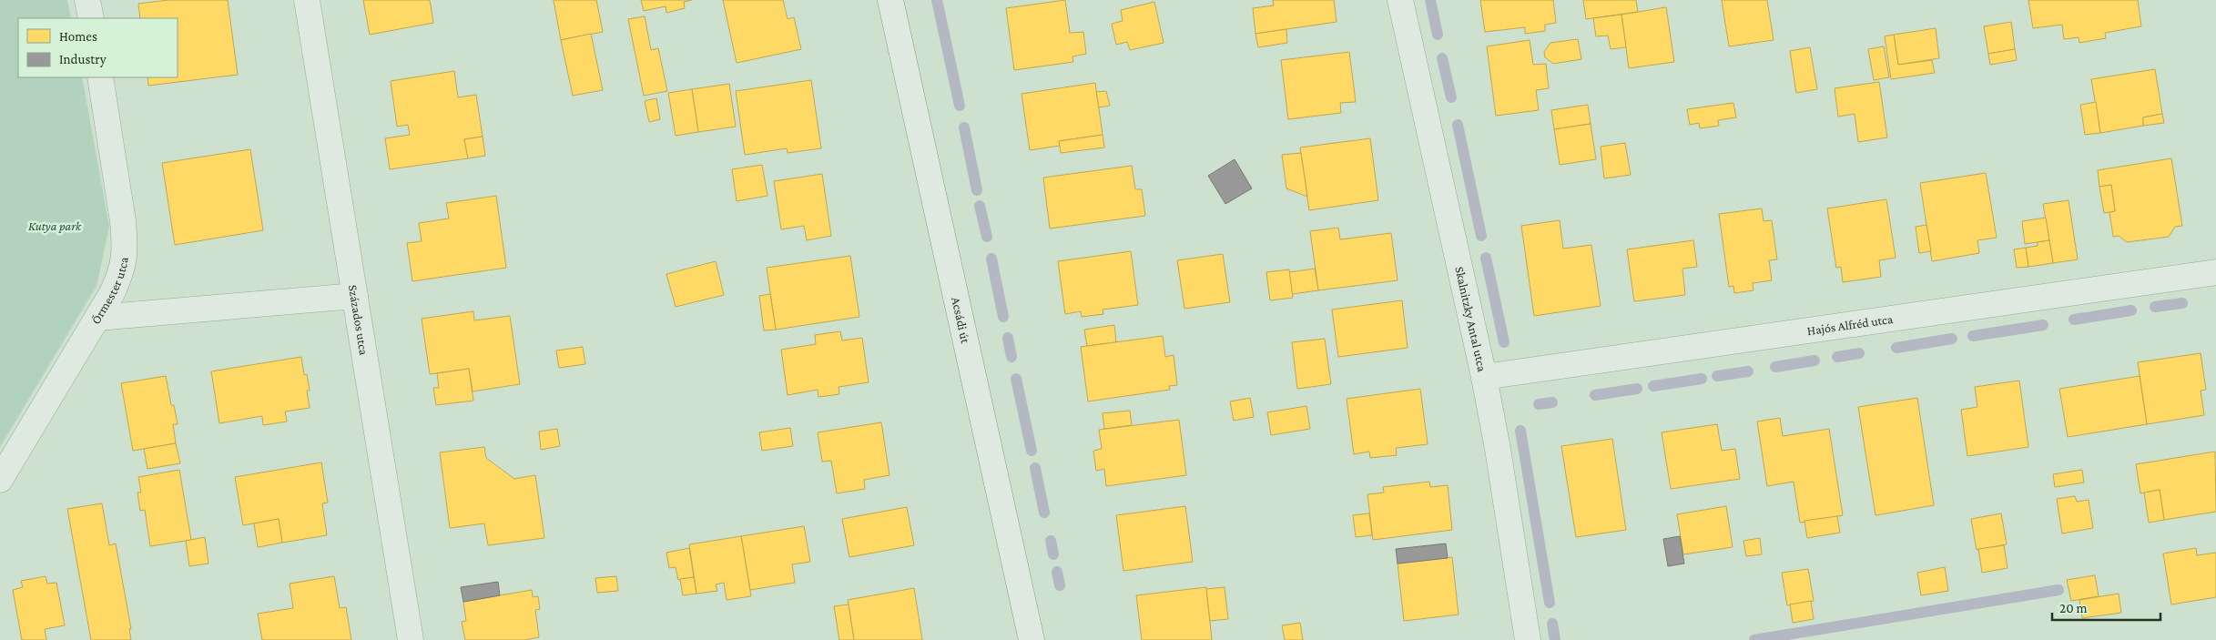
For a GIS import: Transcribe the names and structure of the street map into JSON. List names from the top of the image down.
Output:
{
  "streets": {
    "street": [
      "Őrmester utca",
      "Skalnitzky Antal utca",
      "Százados utca",
      "Acsádi út",
      "Hajós Alfréd utca"
    ]
  },
  "crossings": [
    ["Skalnitzky Antal utca", "Hajós Alfréd utca"]
  ],
  "parks": ["Kutya park"],
  "legend": ["Homes", "Industry"],
  "scale_bar": "20 m"
}
